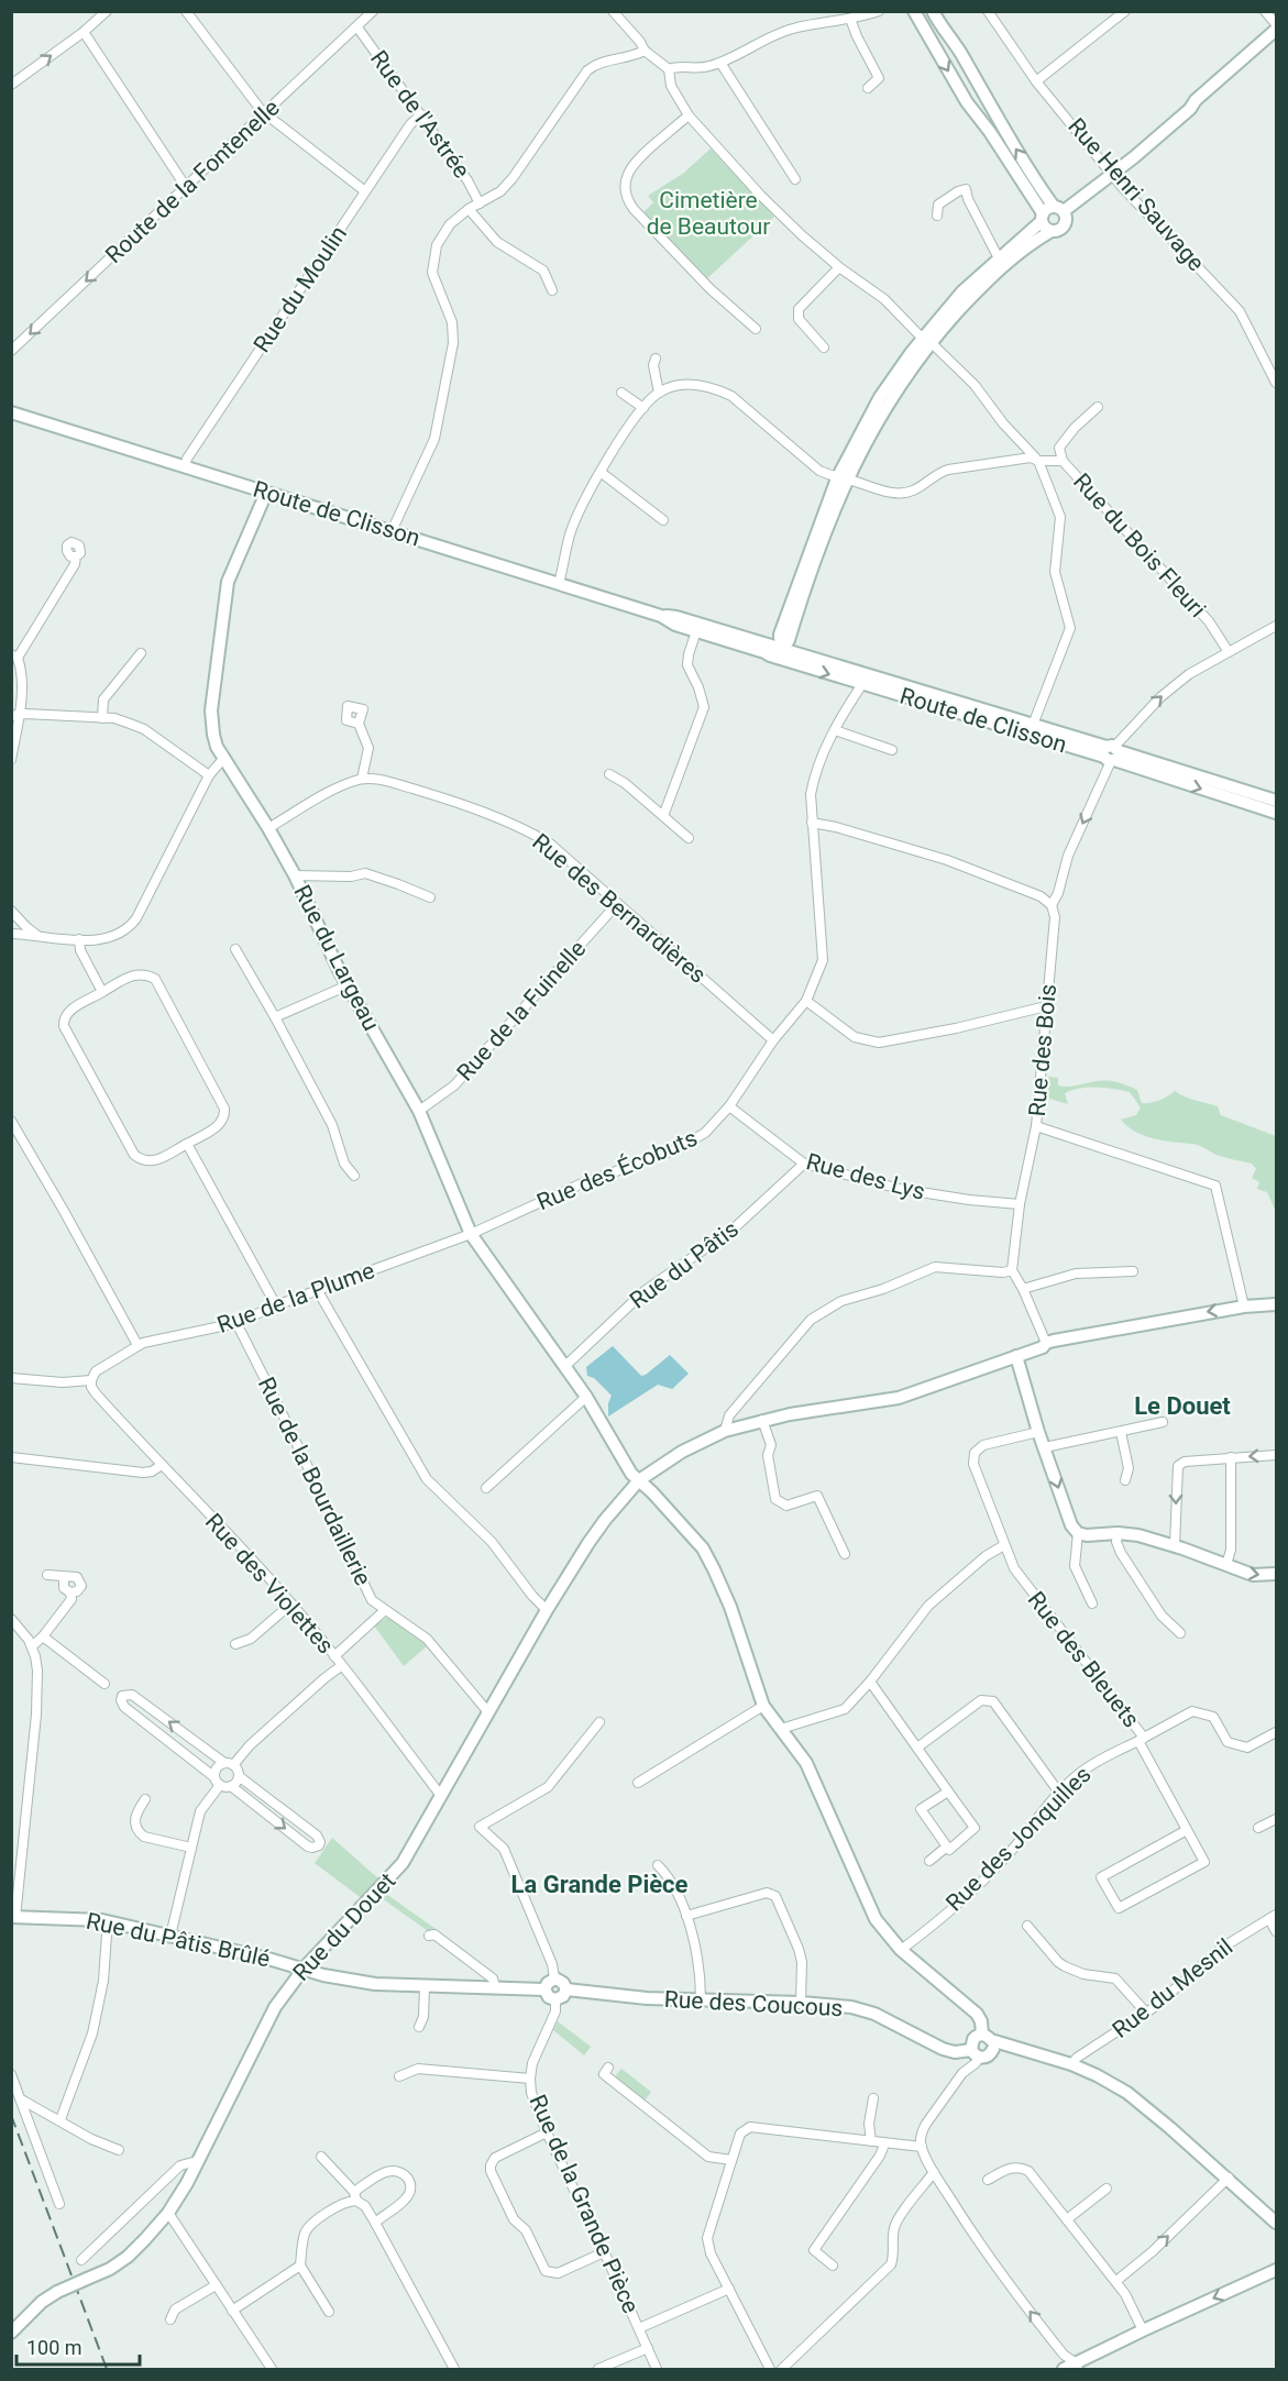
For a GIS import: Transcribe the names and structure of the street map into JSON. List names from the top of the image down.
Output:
{
  "streets": {
    "street": [
      "Rue de l'Astrée",
      "Route de la Fontenelle",
      "Rue Henri Sauvage",
      "Rue du Moulin",
      "Route de Clisson",
      "Rue du Bois Fleuri",
      "Rue des Bernardières",
      "Rue du Largeau",
      "Rue de la Fuinelle",
      "Rue des Bois",
      "Rue des Écobuts",
      "Rue des Lys",
      "Rue du Pâtis",
      "Rue de la Plume",
      "Rue de la Bourdaillerie",
      "Rue des Violettes",
      "Rue des Bleuets",
      "Rue des Jonquilles",
      "Rue du Douet",
      "Rue du Pâtis Brûlé",
      "Rue du Mesnil",
      "Rue des Coucous",
      "Rue de la Grande Pièce"
    ]
  },
  "crossings": [
    ["Rue de l'Astrée", "Route de la Fontenelle"],
    ["Rue de l'Astrée", "Rue du Moulin"],
    ["Rue du Moulin", "Route de Clisson"],
    ["Route de Clisson", "Rue du Largeau"],
    ["Route de Clisson", "Rue des Bois"],
    ["Route de Clisson", "Rue des Écobuts"],
    ["Rue du Bois Fleuri", "Rue des Bois"],
    ["Rue des Bernardières", "Rue de la Fuinelle"],
    ["Rue des Bernardières", "Rue des Écobuts"],
    ["Rue du Largeau", "Rue de la Fuinelle"],
    ["Rue du Largeau", "Rue des Écobuts"],
    ["Rue du Largeau", "Rue du Pâtis"],
    ["Rue du Largeau", "Rue de la Plume"],
    ["Rue du Largeau", "Rue des Jonquilles"],
    ["Rue du Largeau", "Rue du Douet"],
    ["Rue des Bois", "Rue des Lys"],
    ["Rue des Écobuts", "Rue des Lys"],
    ["Rue des Écobuts", "Rue de la Plume"],
    ["Rue des Lys", "Rue du Pâtis"],
    ["Rue de la Plume", "Rue de la Bourdaillerie"],
    ["Rue de la Plume", "Rue des Violettes"],
    ["Rue de la Bourdaillerie", "Rue du Douet"],
    ["Rue des Violettes", "Rue du Douet"],
    ["Rue des Bleuets", "Rue des Jonquilles"],
    ["Rue du Douet", "Rue du Pâtis Brûlé"],
    ["Rue des Coucous", "Rue de la Grande Pièce"]
  ],
  "one_way": ["Route de la Fontenelle"],
  "districts": ["Le Douet", "La Grande Pièce"],
  "parks": ["Cimetière de Beautour"],
  "scale_bar": "100 m"
}
